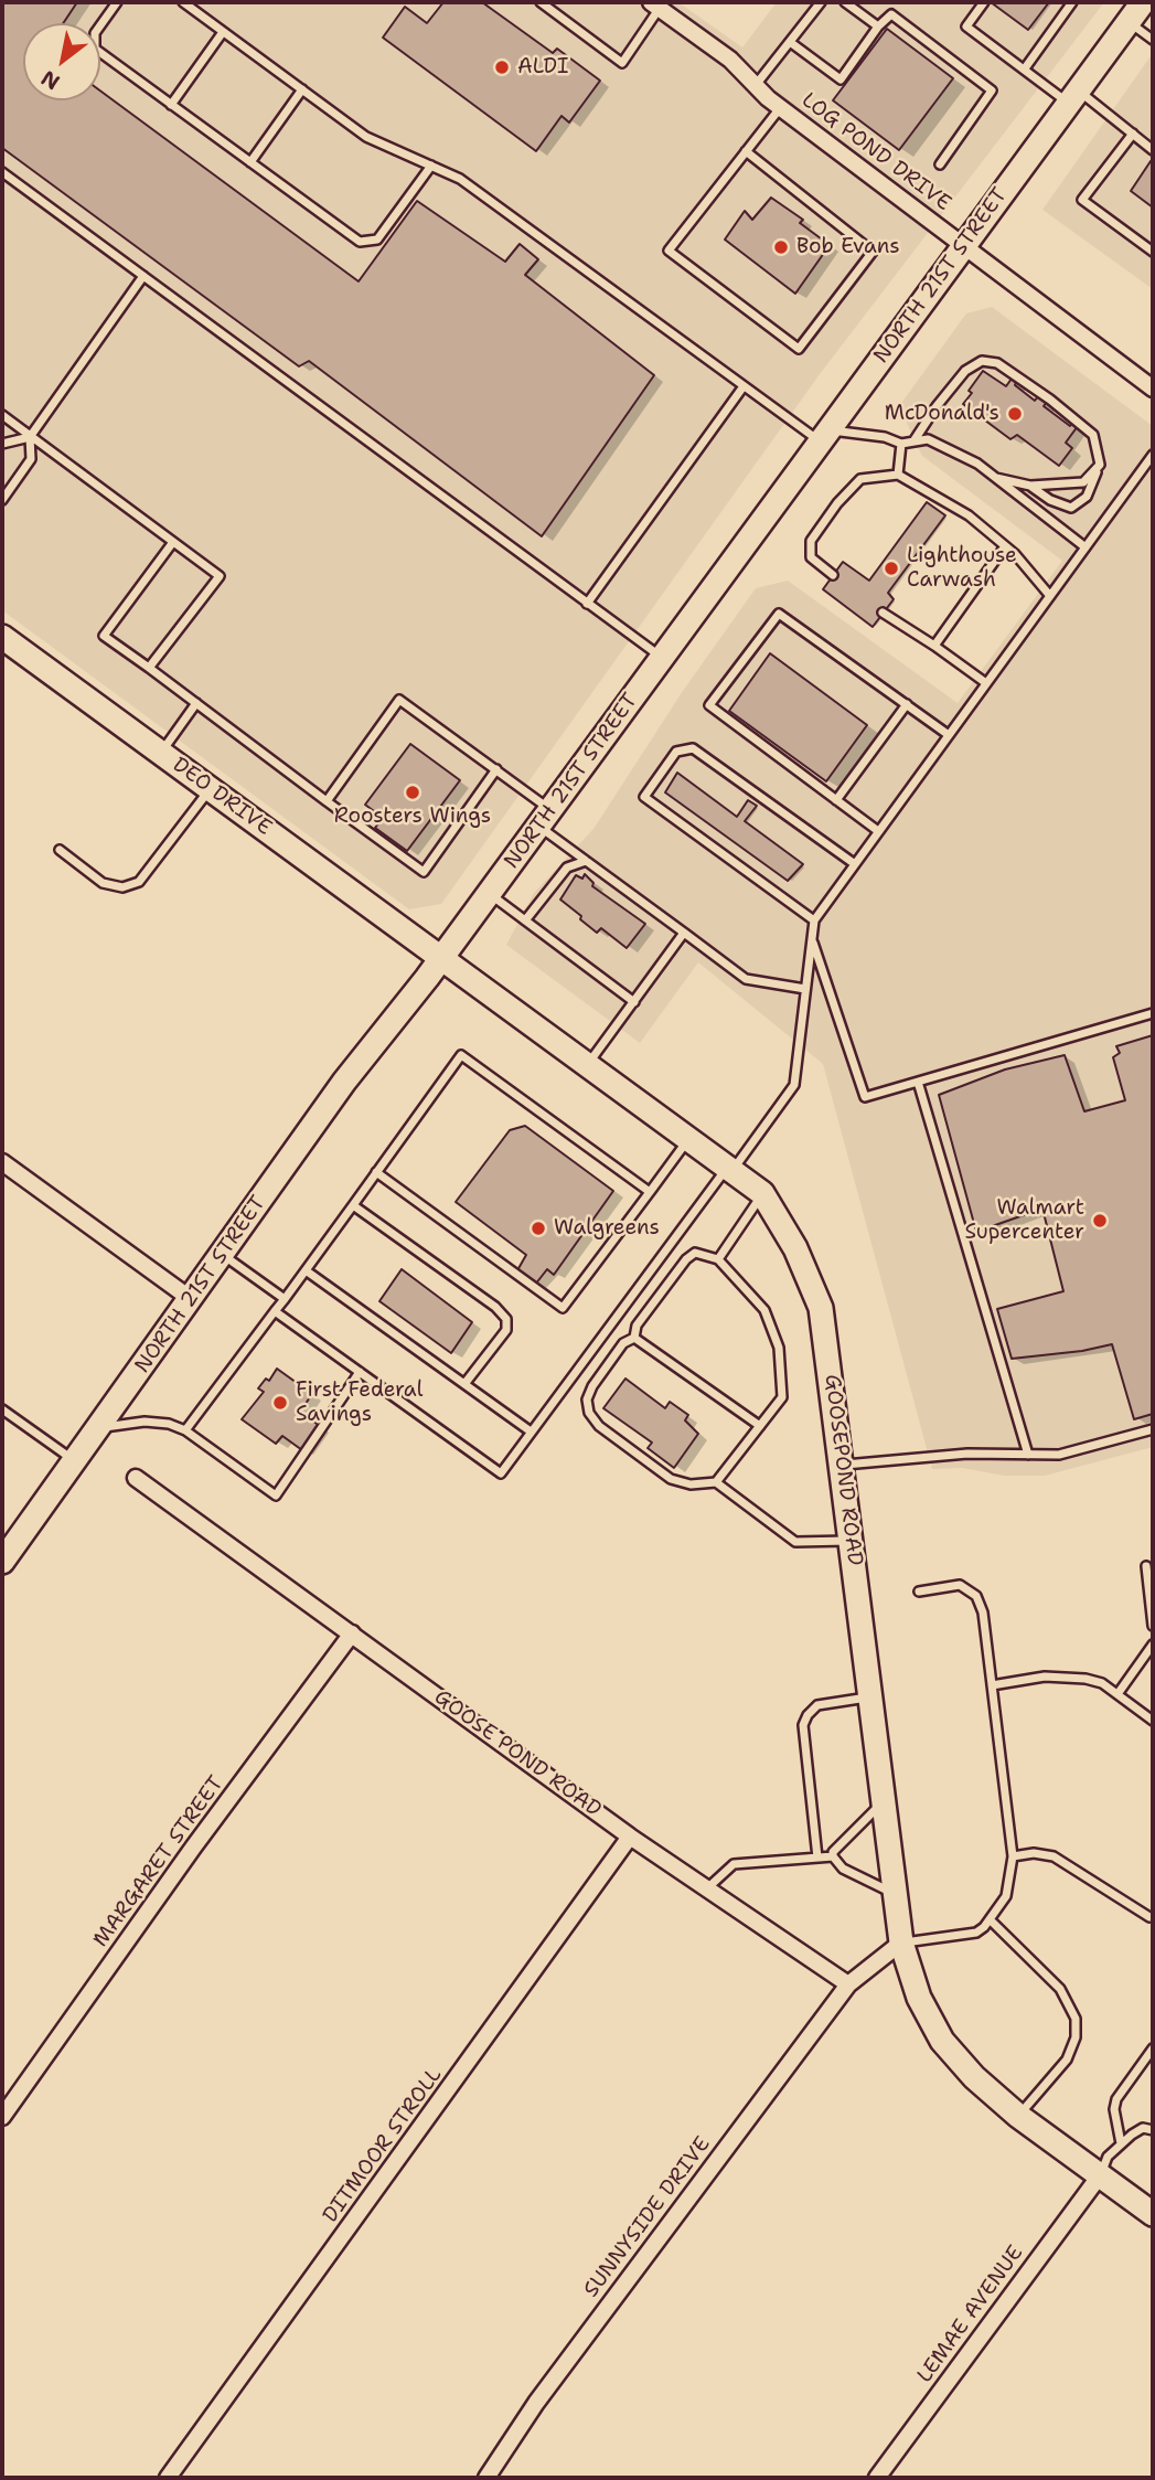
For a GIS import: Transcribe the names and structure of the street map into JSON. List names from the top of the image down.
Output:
{
  "streets": {
    "street": [
      "LOG POND DRIVE",
      "NORTH 21ST STREET",
      "DEO DRIVE",
      "GOOSEPOND ROAD",
      "GOOSE POND ROAD",
      "MARGARET STREET",
      "DITMOOR STROLL",
      "SUNNYSIDE DRIVE",
      "LEMAE AVENUE"
    ]
  },
  "crossings": [
    ["LOG POND DRIVE", "NORTH 21ST STREET"],
    ["NORTH 21ST STREET", "DEO DRIVE"],
    ["NORTH 21ST STREET", "GOOSEPOND ROAD"],
    ["DEO DRIVE", "GOOSEPOND ROAD"],
    ["GOOSE POND ROAD", "MARGARET STREET"],
    ["GOOSE POND ROAD", "DITMOOR STROLL"],
    ["GOOSE POND ROAD", "SUNNYSIDE DRIVE"]
  ],
  "places": [
    "ALDI",
    "Bob Evans",
    "McDonald's",
    "Lighthouse Carwash",
    "Roosters Wings",
    "Walmart Supercenter",
    "Walgreens",
    "First Federal Savings"
  ],
  "north": "bottom left"
}
